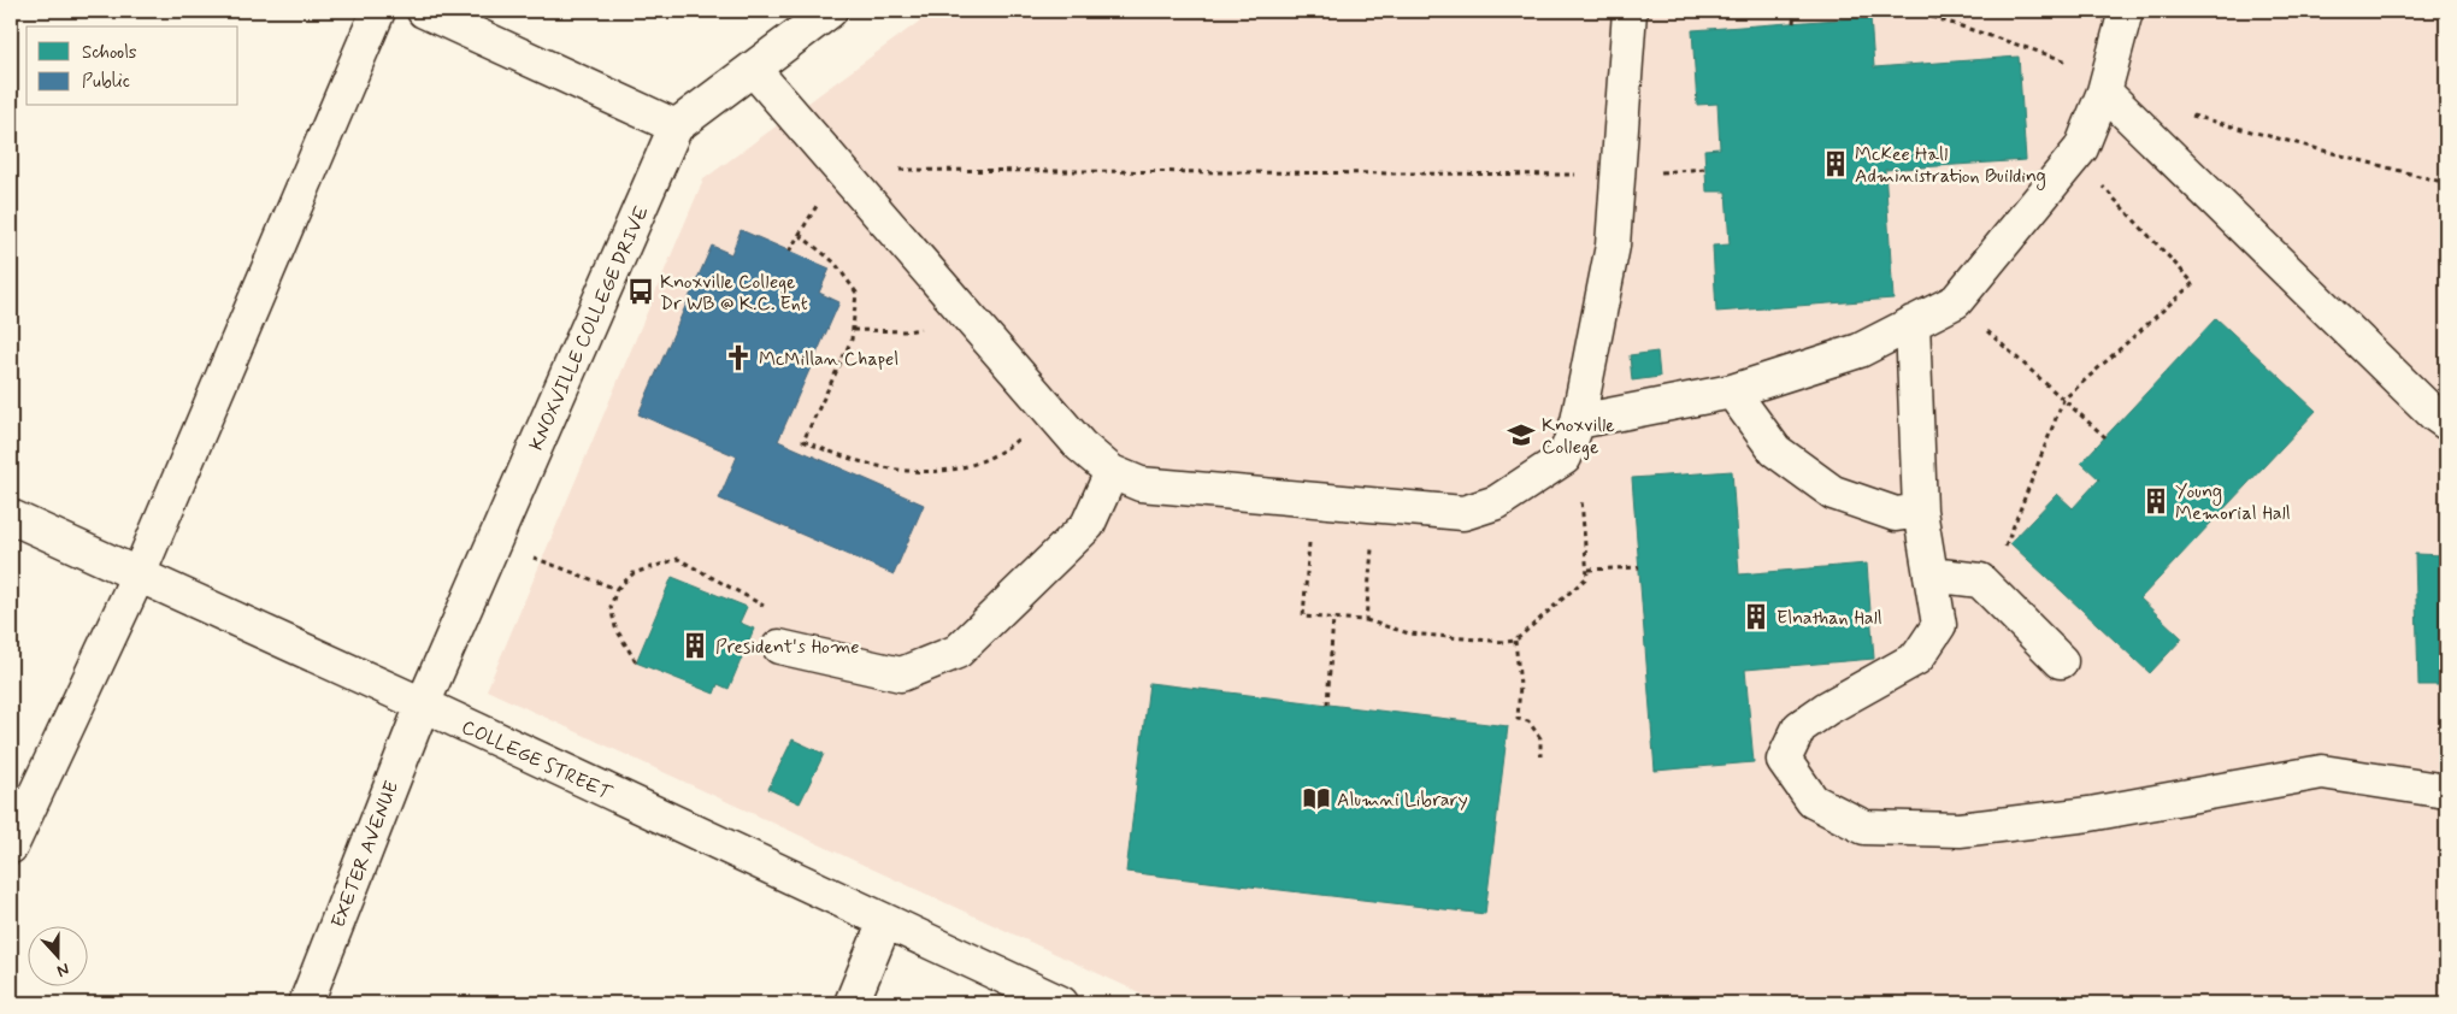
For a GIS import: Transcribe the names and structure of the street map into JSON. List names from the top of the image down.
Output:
{
  "streets": {
    "street": ["KNOXVILLE COLLEGE DRIVE", "COLLEGE STREET", "EXETER AVENUE"]
  },
  "crossings": [
    ["KNOXVILLE COLLEGE DRIVE", "COLLEGE STREET"],
    ["KNOXVILLE COLLEGE DRIVE", "EXETER AVENUE"],
    ["COLLEGE STREET", "EXETER AVENUE"]
  ],
  "places": {
    "building": [
      "McKee Hall Administration Building",
      "Young Memorial Hall",
      "Elnathan Hall",
      "President's Home"
    ],
    "bus stop": ["Knoxville College Dr WB @ K.C. Ent"],
    "church": ["McMillan Chapel"],
    "school or university": ["Knoxville College"],
    "library": ["Alumni Library"]
  },
  "legend": ["Schools", "Public"],
  "north": "bottom"
}
